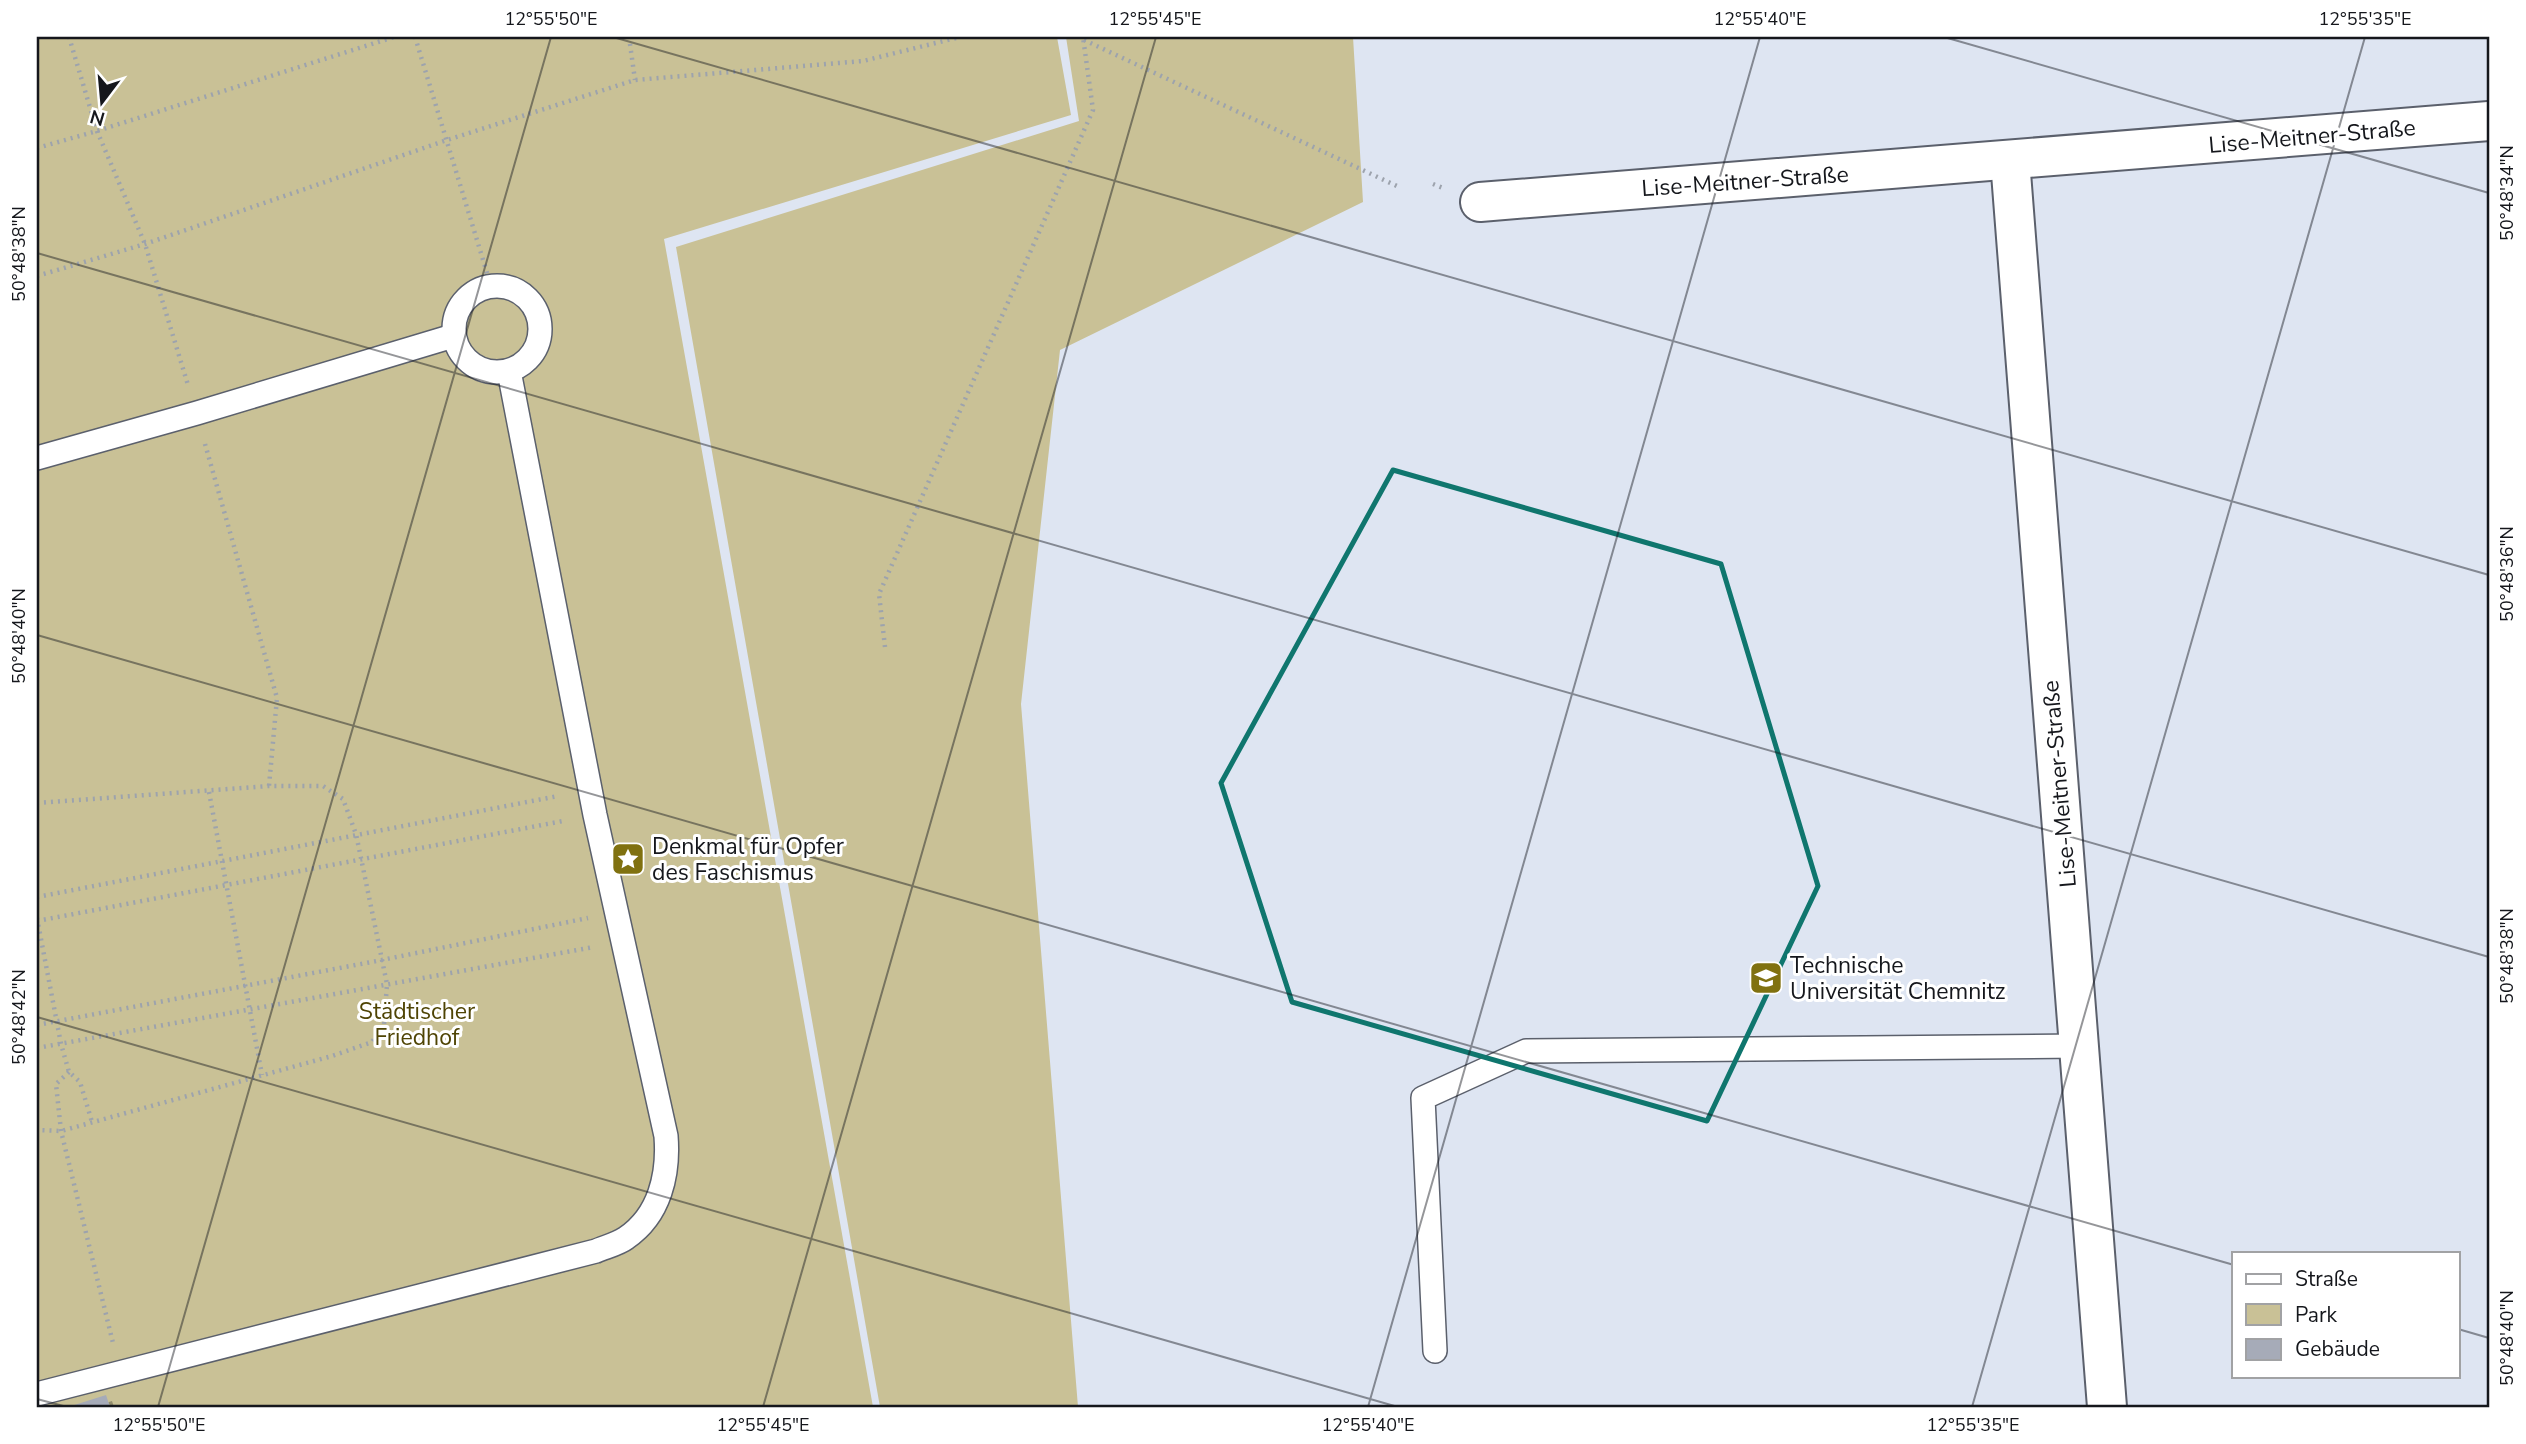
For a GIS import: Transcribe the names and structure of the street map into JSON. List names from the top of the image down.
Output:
{
  "streets": {
    "street": ["Lise-Meitner-Straße"]
  },
  "parks": ["Städtischer Friedhof"],
  "places": {
    "place": ["Denkmal für Opfer des Faschismus"],
    "school or university": ["Technische Universität Chemnitz"]
  },
  "legend": ["Straße", "Park", "Gebäude"],
  "north": "bottom",
  "coordinates": [
    "12°55'50\"E",
    "12°55'45\"E",
    "12°55'40\"E",
    "12°55'35\"E",
    "50°48'34\"N",
    "50°48'38\"N",
    "50°48'36\"N",
    "50°48'40\"N",
    "50°48'42\"N"
  ]
}
